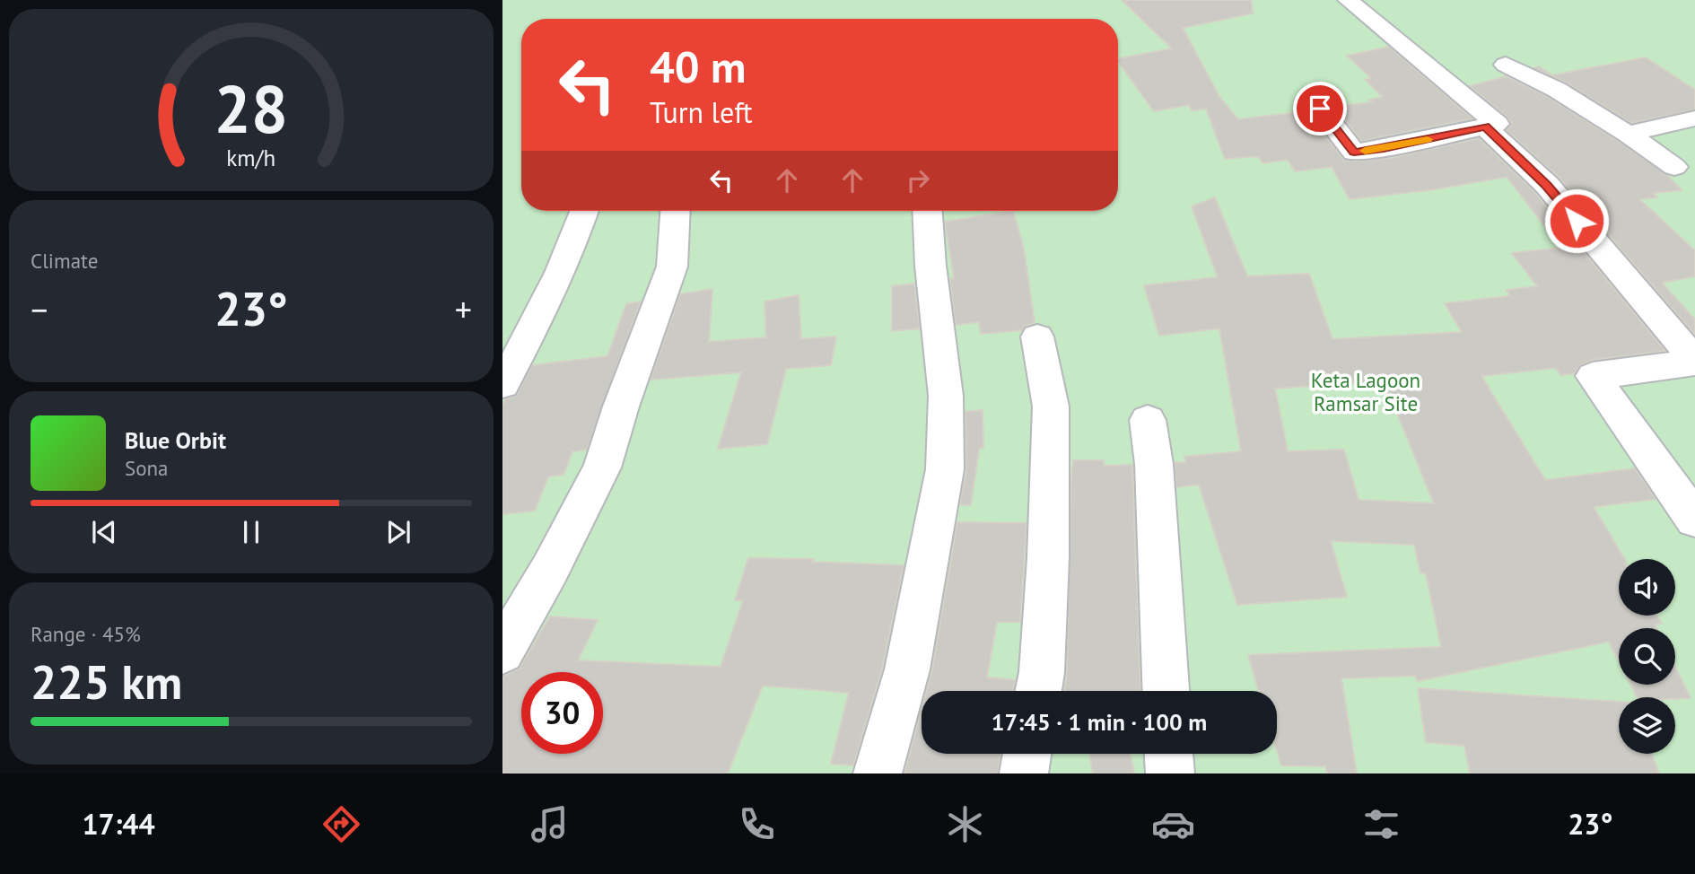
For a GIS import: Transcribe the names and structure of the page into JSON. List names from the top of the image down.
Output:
{
  "parks": ["Keta Lagoon Ramsar Site"],
  "page": {
    "turn": ["40 m", "Turn left"],
    "tile": [
      "Climate",
      ["Range · 45%", "225 km"]
    ],
    "heat": ["−", "23°", "+"],
    "song": ["Blue Orbit", "Sona"],
    "limit": "30",
    "trip": "17:45 · 1 min · 100 m",
    "tabs": ["17:44", "23°"],
    "gauge": ["28", "km/h"]
  }
}
